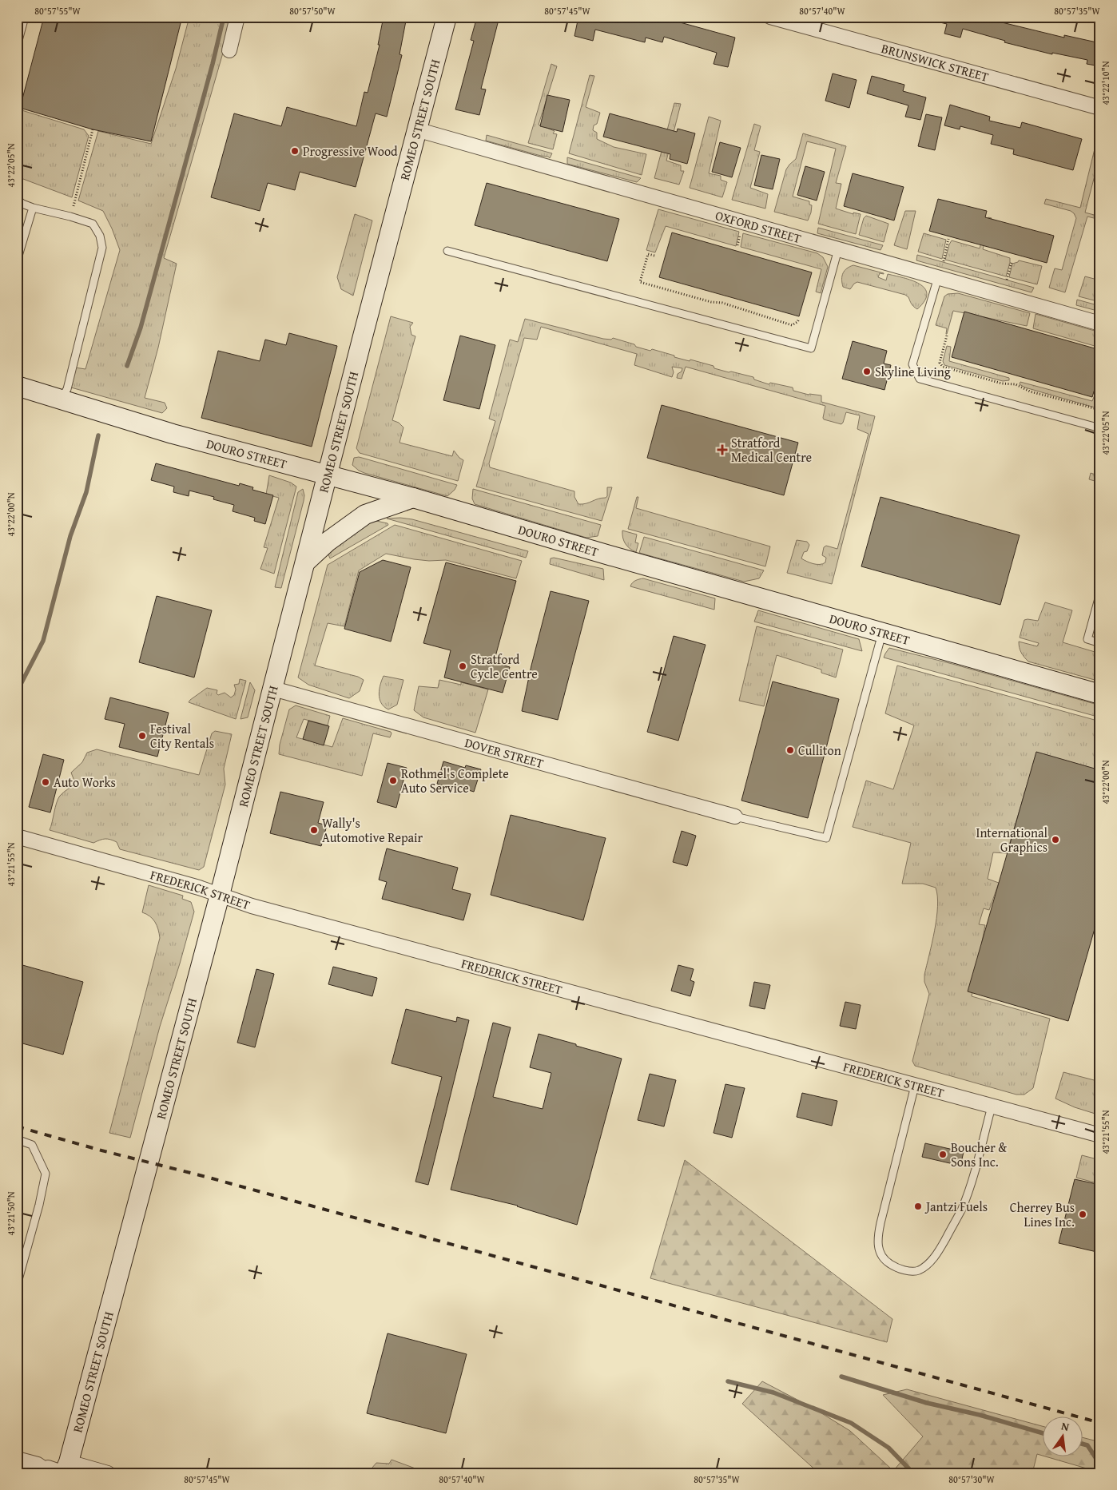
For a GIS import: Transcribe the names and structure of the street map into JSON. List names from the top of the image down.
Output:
{
  "streets": {
    "main road": ["ROMEO STREET SOUTH", "DOURO STREET"],
    "street": [
      "BRUNSWICK STREET",
      "OXFORD STREET",
      "DOVER STREET",
      "FREDERICK STREET"
    ]
  },
  "crossings": [
    ["ROMEO STREET SOUTH", "OXFORD STREET"],
    ["ROMEO STREET SOUTH", "DOURO STREET"],
    ["ROMEO STREET SOUTH", "DOVER STREET"],
    ["ROMEO STREET SOUTH", "FREDERICK STREET"]
  ],
  "places": {
    "other": [
      "Progressive Wood",
      "Skyline Living",
      "Stratford Cycle Centre",
      "Festival City Rentals",
      "Culliton",
      "Rothmel's Complete Auto Service",
      "Auto Works",
      "Wally's Automotive Repair",
      "International Graphics",
      "Boucher & Sons Inc.",
      "Jantzi Fuels",
      "Cherrey Bus Lines Inc."
    ],
    "health": ["Stratford Medical Centre"]
  },
  "north": "top",
  "coordinates": [
    "80°57'55\"W",
    "80°57'50\"W",
    "80°57'45\"W",
    "80°57'40\"W",
    "80°57'35\"W",
    "43°22'10\"N",
    "43°22'05\"N",
    "43°22'00\"N",
    "43°21'55\"N",
    "43°21'50\"N",
    "80°57'30\"W"
  ]
}
